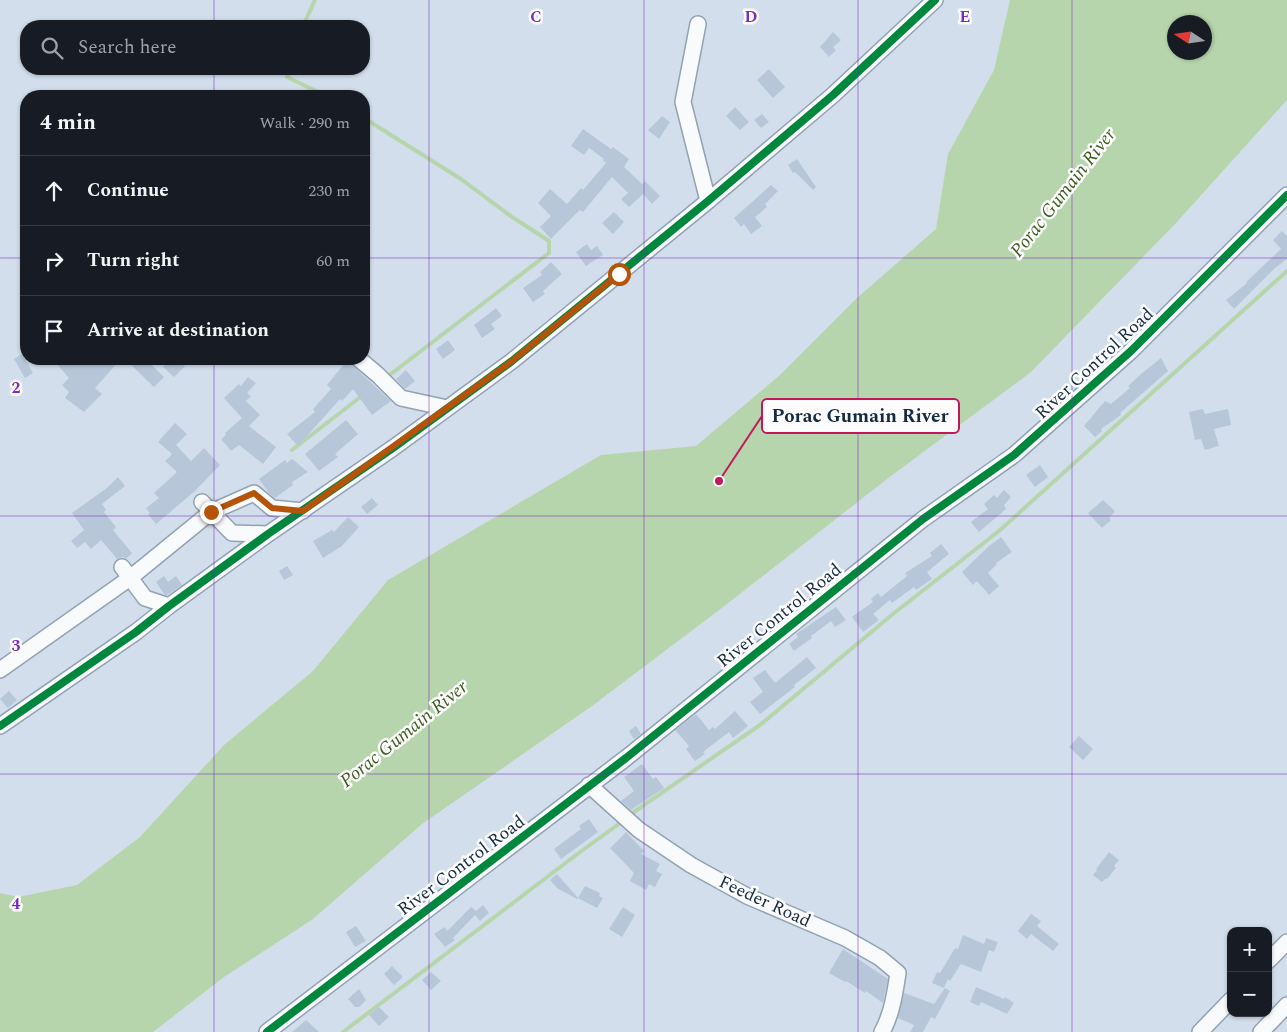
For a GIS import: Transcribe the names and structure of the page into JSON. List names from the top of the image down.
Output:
{
  "streets": {
    "street": ["River Control Road", "Feeder Road"]
  },
  "crossings": [
    ["River Control Road", "Feeder Road"]
  ],
  "water": ["Porac Gumain River"],
  "places": ["Porac Gumain River"],
  "north": "left",
  "page": {
    "search": "Search here",
    "heading": ["4 min", "Walk · 290 m"],
    "list": [
      ["Continue", "230 m"],
      ["Turn right", "60 m"],
      "Arrive at destination"
    ],
    "map_buttons": ["+", "−"]
  },
  "grid": {
    "columns": ["C", "D", "E"],
    "rows": ["2", "3", "4"]
  }
}
